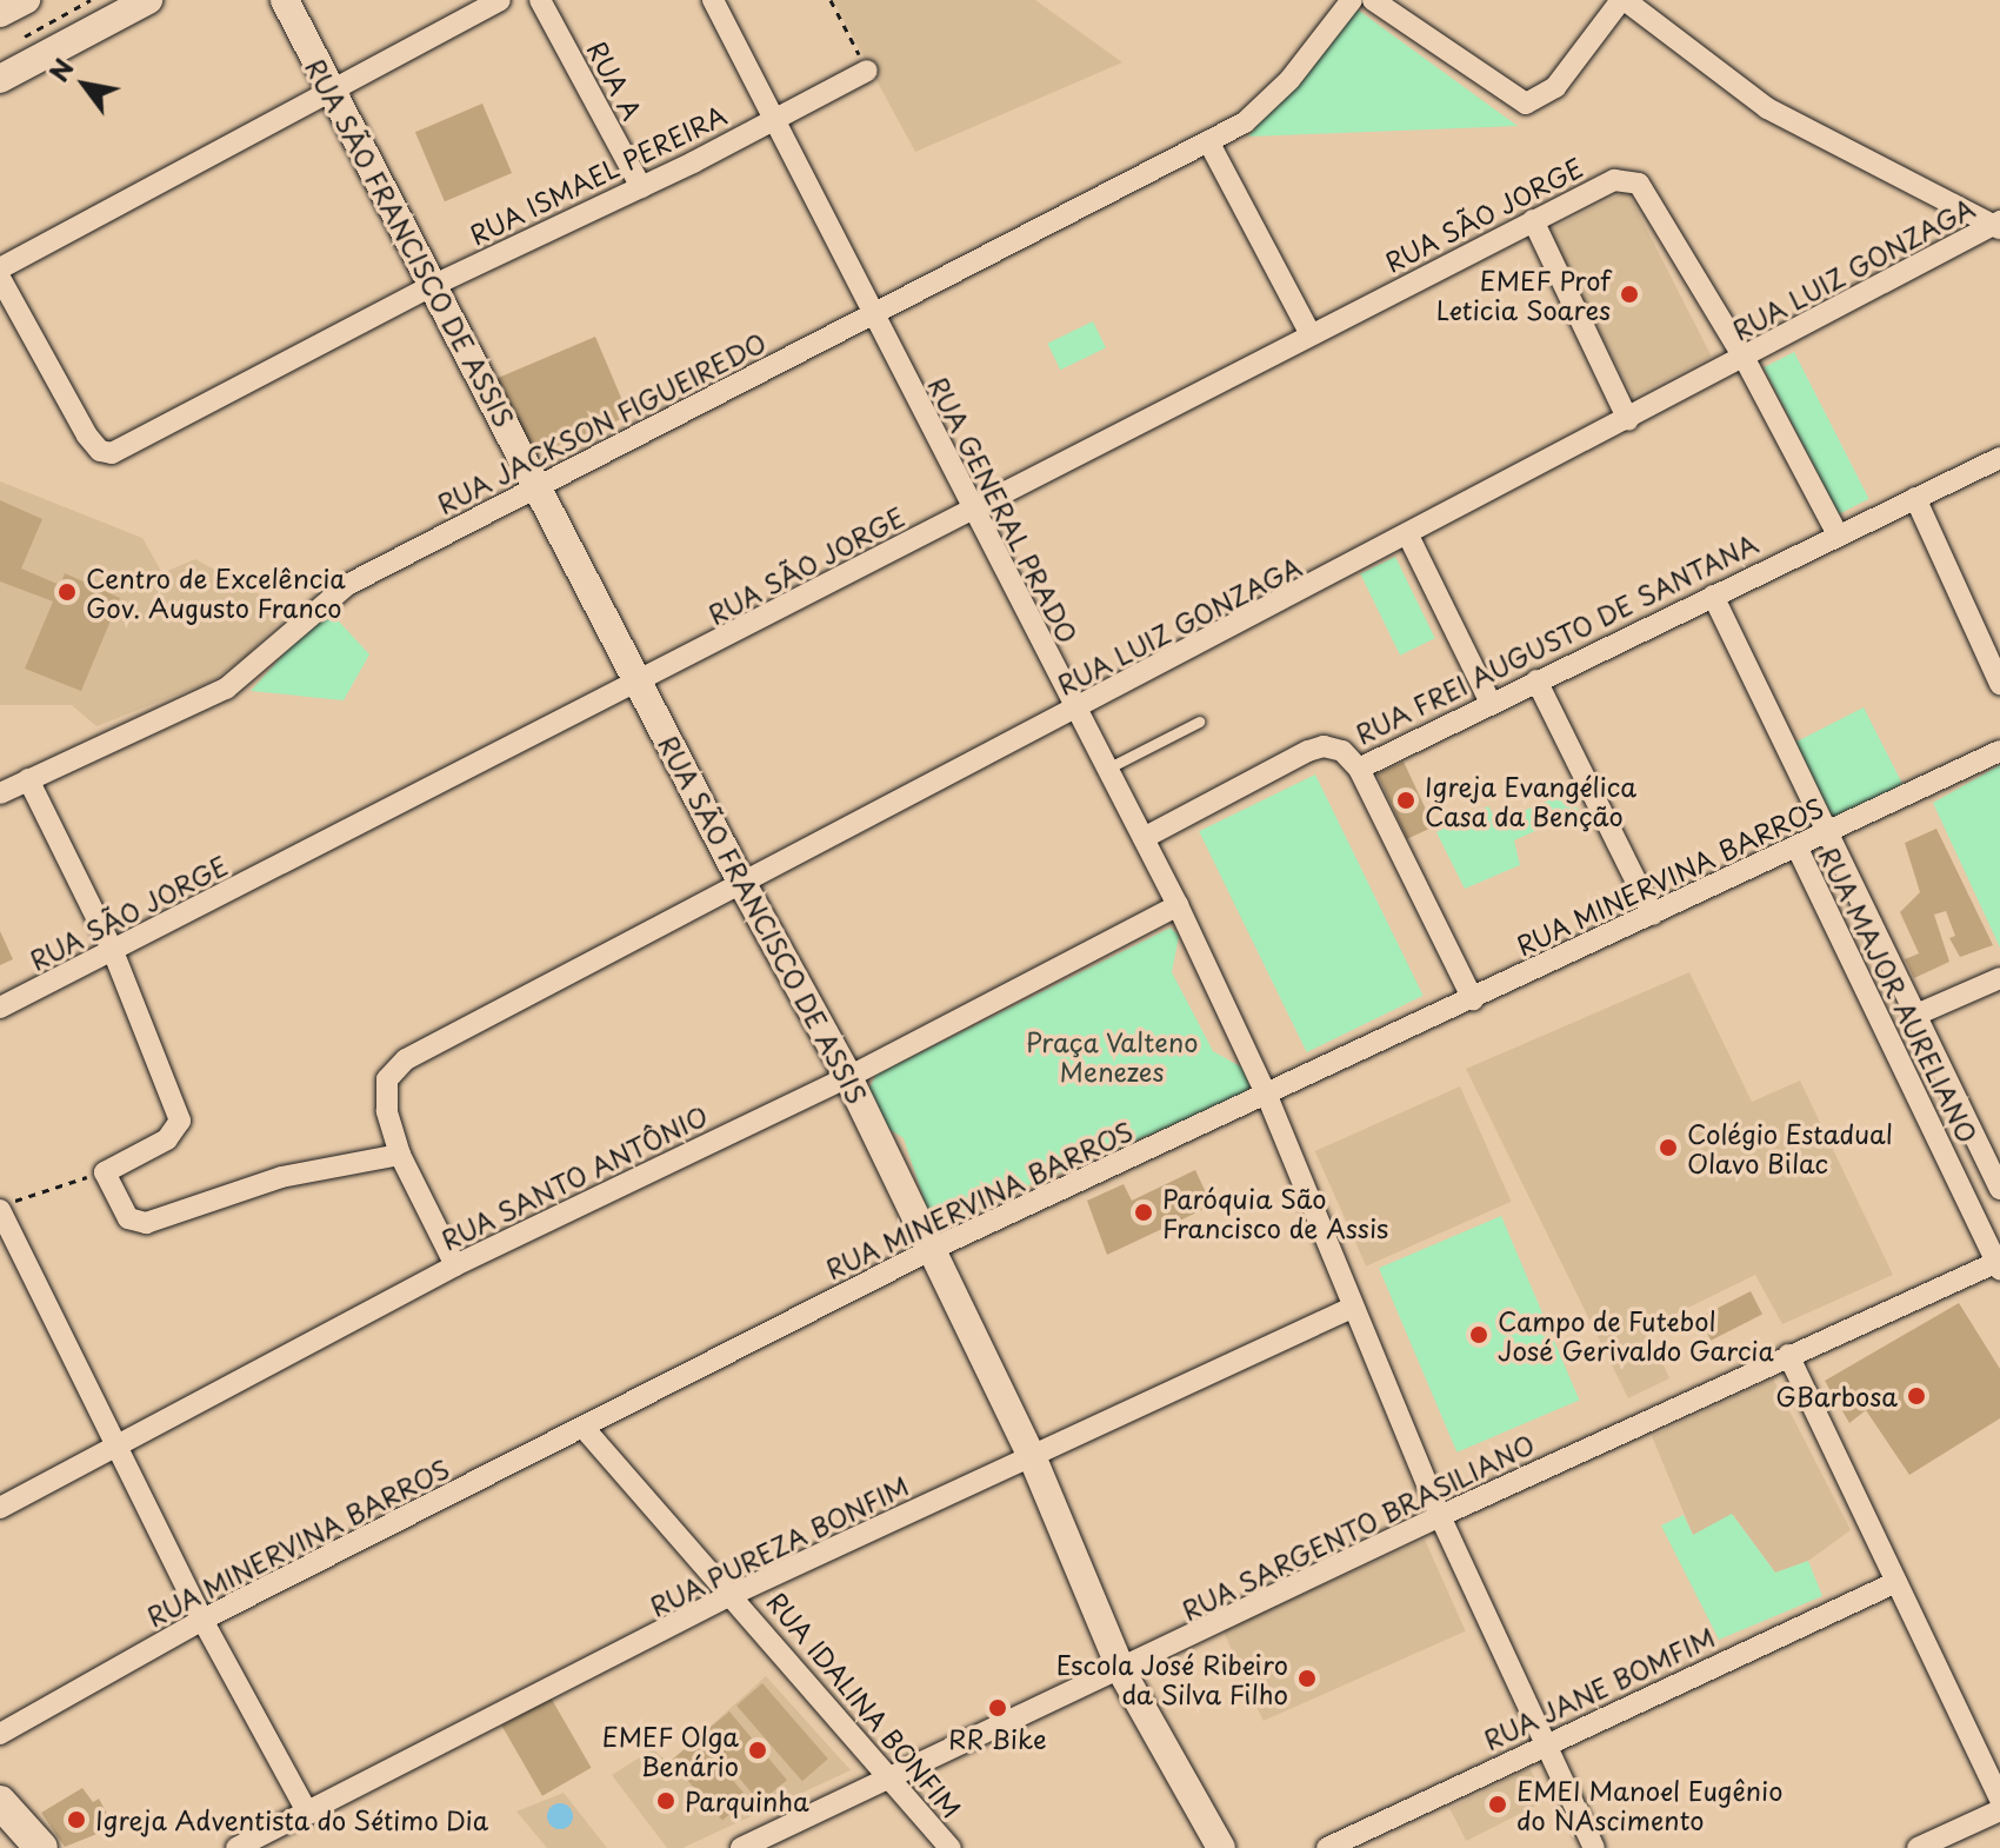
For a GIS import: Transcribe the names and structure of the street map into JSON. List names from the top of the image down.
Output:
{
  "streets": {
    "street": [
      "RUA A",
      "RUA ISMAEL PEREIRA",
      "RUA SÃO JORGE",
      "RUA SÃO FRANCISCO DE ASSIS",
      "RUA LUIZ GONZAGA",
      "RUA JACKSON FIGUEIREDO",
      "RUA GENERAL PRADO",
      "RUA FREI AUGUSTO DE SANTANA",
      "RUA MINERVINA BARROS",
      "RUA MAJOR AURELIANO",
      "RUA SANTO ANTÔNIO",
      "RUA SARGENTO BRASILIANO",
      "RUA PUREZA BONFIM",
      "RUA JANE BOMFIM",
      "RUA IDALINA BONFIM"
    ]
  },
  "crossings": [
    ["RUA A", "RUA ISMAEL PEREIRA"],
    ["RUA ISMAEL PEREIRA", "RUA SÃO FRANCISCO DE ASSIS"],
    ["RUA ISMAEL PEREIRA", "RUA GENERAL PRADO"],
    ["RUA SÃO JORGE", "RUA SÃO FRANCISCO DE ASSIS"],
    ["RUA SÃO JORGE", "RUA LUIZ GONZAGA"],
    ["RUA SÃO JORGE", "RUA GENERAL PRADO"],
    ["RUA SÃO FRANCISCO DE ASSIS", "RUA LUIZ GONZAGA"],
    ["RUA SÃO FRANCISCO DE ASSIS", "RUA JACKSON FIGUEIREDO"],
    ["RUA SÃO FRANCISCO DE ASSIS", "RUA MINERVINA BARROS"],
    ["RUA SÃO FRANCISCO DE ASSIS", "RUA SANTO ANTÔNIO"],
    ["RUA SÃO FRANCISCO DE ASSIS", "RUA SARGENTO BRASILIANO"],
    ["RUA SÃO FRANCISCO DE ASSIS", "RUA PUREZA BONFIM"],
    ["RUA LUIZ GONZAGA", "RUA GENERAL PRADO"],
    ["RUA JACKSON FIGUEIREDO", "RUA GENERAL PRADO"],
    ["RUA GENERAL PRADO", "RUA FREI AUGUSTO DE SANTANA"],
    ["RUA GENERAL PRADO", "RUA MINERVINA BARROS"],
    ["RUA GENERAL PRADO", "RUA SANTO ANTÔNIO"],
    ["RUA GENERAL PRADO", "RUA SARGENTO BRASILIANO"],
    ["RUA GENERAL PRADO", "RUA PUREZA BONFIM"],
    ["RUA GENERAL PRADO", "RUA JANE BOMFIM"],
    ["RUA FREI AUGUSTO DE SANTANA", "RUA MAJOR AURELIANO"],
    ["RUA MINERVINA BARROS", "RUA MAJOR AURELIANO"],
    ["RUA MINERVINA BARROS", "RUA IDALINA BONFIM"],
    ["RUA MAJOR AURELIANO", "RUA SARGENTO BRASILIANO"],
    ["RUA SARGENTO BRASILIANO", "RUA IDALINA BONFIM"],
    ["RUA PUREZA BONFIM", "RUA IDALINA BONFIM"]
  ],
  "parks": ["Praça Valteno Menezes"],
  "places": [
    "EMEF Prof Leticia Soares",
    "Centro de Excelência Gov. Augusto Franco",
    "Igreja Evangélica Casa da Benção",
    "Colégio Estadual Olavo Bilac",
    "Paróquia São Francisco de Assis",
    "Campo de Futebol José Gerivaldo Garcia",
    "GBarbosa",
    "Escola José Ribeiro da Silva Filho",
    "RR Bike",
    "EMEF Olga Benário",
    "Parquinha",
    "EMEI Manoel Eugênio do NAscimento",
    "Igreja Adventista do Sétimo Dia"
  ],
  "north": "top left"
}
